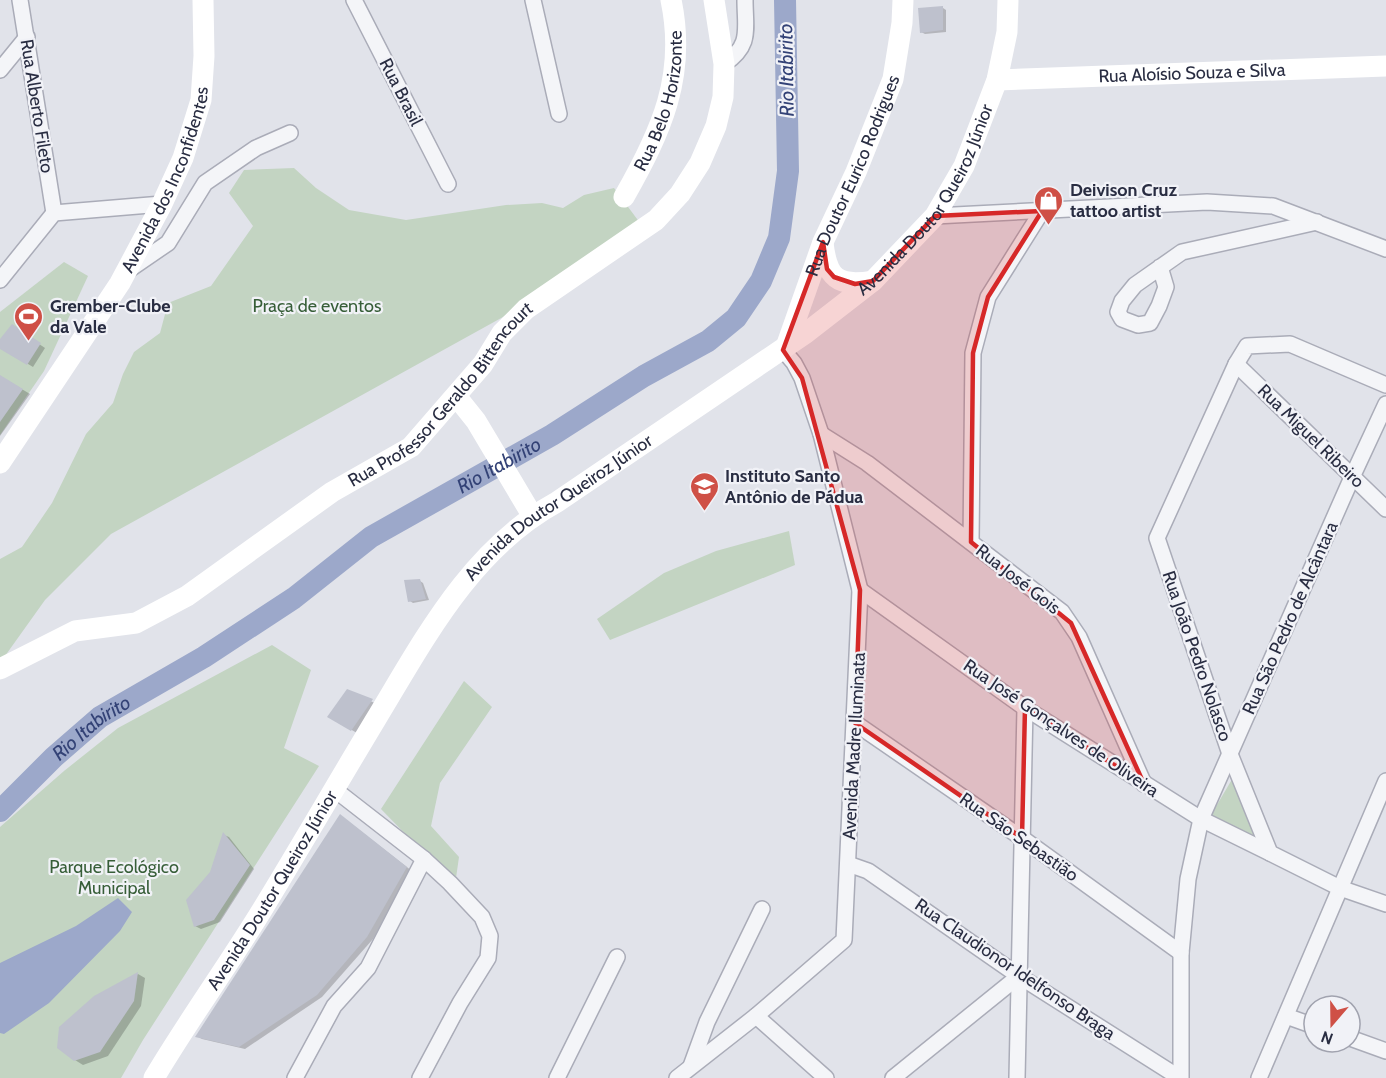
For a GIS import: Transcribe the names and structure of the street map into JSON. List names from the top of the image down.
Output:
{
  "streets": {
    "main road": [
      "Rua Aloísio Souza e Silva",
      "Rua Belo Horizonte",
      "Rua Doutor Eurico Rodrigues",
      "Avenida dos Inconfidentes",
      "Avenida Doutor Queiroz Júnior",
      "Rua Professor Geraldo Bittencourt"
    ],
    "street": [
      "Rua Brasil",
      "Rua Alberto Fileto",
      "Rua Miguel Ribeiro",
      "Rua José Gois",
      "Rua São Pedro de Alcântara",
      "Rua João Pedro Nolasco",
      "Rua José Gonçalves de Oliveira",
      "Avenida Madre Iluminata",
      "Rua São Sebastião",
      "Rua Claudionor Idelfonso Braga"
    ]
  },
  "crossings": [
    ["Rua Aloísio Souza e Silva", "Avenida Doutor Queiroz Júnior"],
    ["Rua Doutor Eurico Rodrigues", "Avenida Doutor Queiroz Júnior"],
    ["Rua Doutor Eurico Rodrigues", "Avenida Madre Iluminata"],
    ["Avenida Doutor Queiroz Júnior", "Avenida Madre Iluminata"],
    ["Rua Miguel Ribeiro", "Rua São Pedro de Alcântara"],
    ["Rua Miguel Ribeiro", "Rua João Pedro Nolasco"],
    ["Rua José Gois", "Rua José Gonçalves de Oliveira"],
    ["Rua José Gois", "Avenida Madre Iluminata"],
    ["Rua São Pedro de Alcântara", "Rua João Pedro Nolasco"],
    ["Rua São Pedro de Alcântara", "Rua José Gonçalves de Oliveira"],
    ["Rua São Pedro de Alcântara", "Rua São Sebastião"],
    ["Rua São Pedro de Alcântara", "Rua Claudionor Idelfonso Braga"],
    ["Rua João Pedro Nolasco", "Rua José Gonçalves de Oliveira"],
    ["Rua José Gonçalves de Oliveira", "Avenida Madre Iluminata"],
    ["Avenida Madre Iluminata", "Rua São Sebastião"],
    ["Avenida Madre Iluminata", "Rua Claudionor Idelfonso Braga"]
  ],
  "water": ["Rio Itabirito"],
  "parks": ["Praça de eventos", "Parque Ecológico Municipal"],
  "places": {
    "shop": ["Deivison Cruz tattoo artist"],
    "sports": ["Grember-Clube da Vale"],
    "school or university": ["Instituto Santo Antônio de Pádua"]
  },
  "north": "bottom"
}
